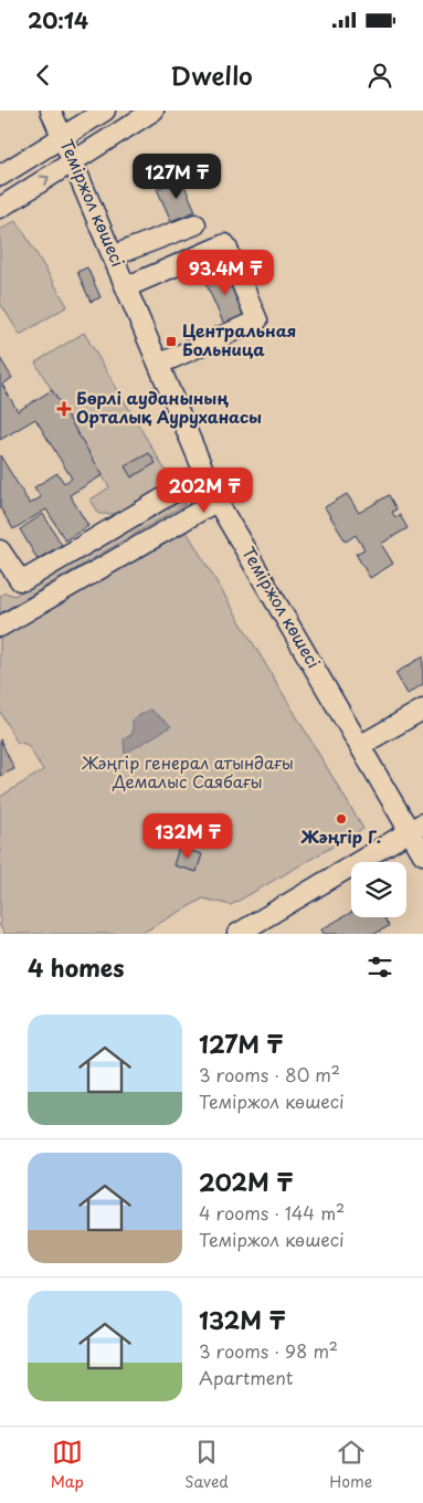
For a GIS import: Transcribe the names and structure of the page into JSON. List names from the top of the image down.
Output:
{
  "streets": {
    "street": ["Теміржол көшесі"]
  },
  "parks": ["Жәңгір генерал атындағы Демалыс Саябағы"],
  "places": {
    "transit": ["Центральная Больница"],
    "health": ["Бөрлі ауданының Орталық Ауруханасы"],
    "other": ["Жәңгір Г."]
  },
  "page": {
    "status": "20:14",
    "header": "Dwello",
    "price": [
      "127M ₸",
      "93.4M ₸",
      "202M ₸",
      "132M ₸"
    ],
    "heading": "4 homes",
    "list": [
      {
        "name": "127M ₸",
        "note": "3 rooms · 80 m² · Теміржол көшесі"
      },
      {
        "name": "202M ₸",
        "note": "4 rooms · 144 m² · Теміржол көшесі"
      },
      {
        "name": "132M ₸",
        "note": "3 rooms · 98 m² · Apartment"
      }
    ],
    "tabs": ["Map", "Saved", "Home"]
  }
}
